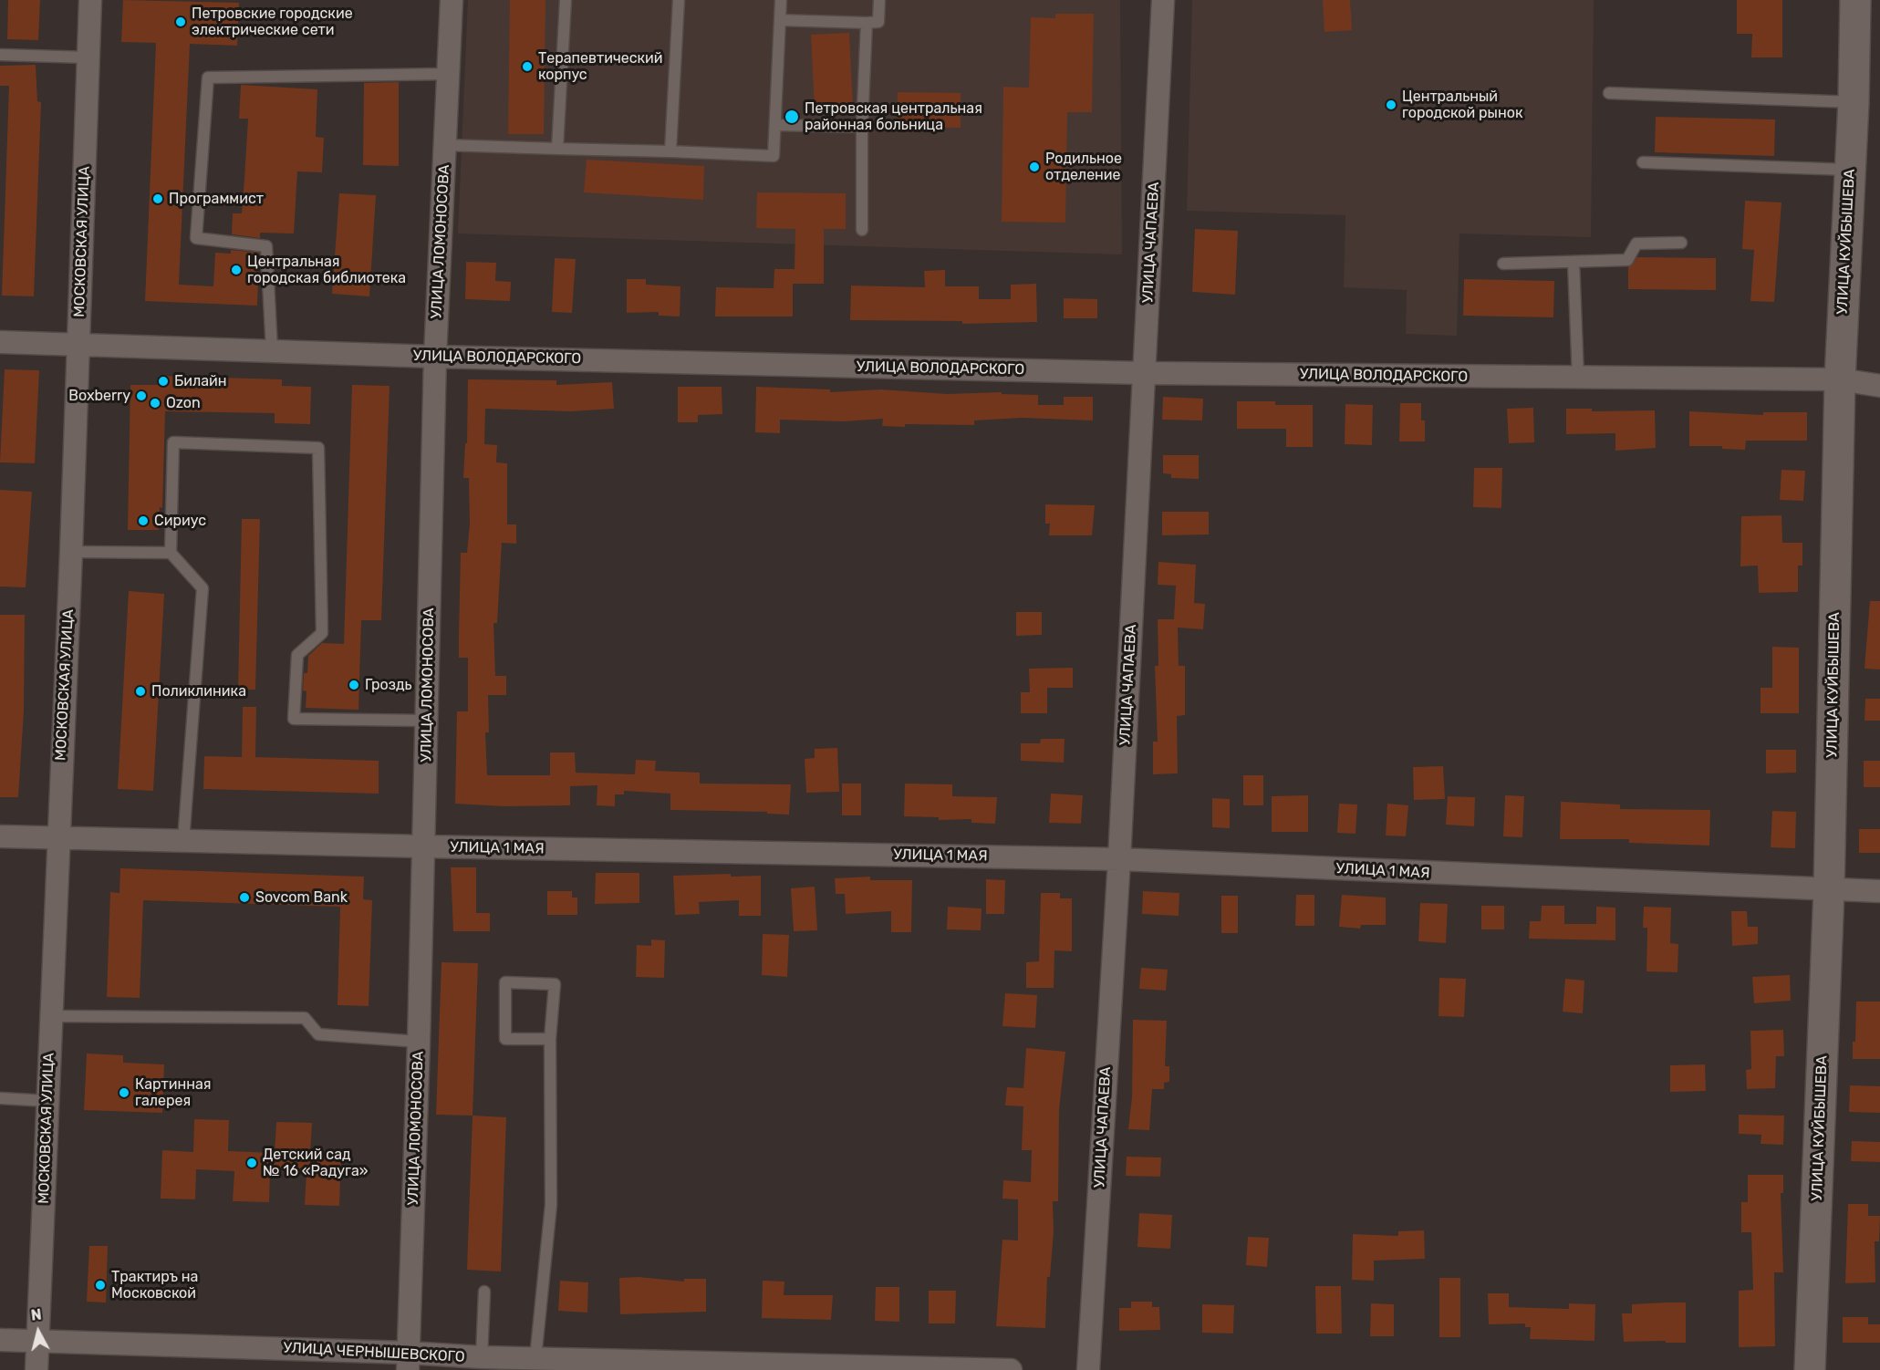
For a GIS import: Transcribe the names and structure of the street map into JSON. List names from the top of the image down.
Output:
{
  "streets": {
    "street": [
      "МОСКОВСКАЯ УЛИЦА",
      "УЛИЦА ЛОМОНОСОВА",
      "УЛИЦА КУЙБЫШЕВА",
      "УЛИЦА ЧАПАЕВА",
      "УЛИЦА ВОЛОДАРСКОГО",
      "УЛИЦА 1 МАЯ",
      "УЛИЦА ЧЕРНЫШЕВСКОГО"
    ]
  },
  "crossings": [
    ["МОСКОВСКАЯ УЛИЦА", "УЛИЦА ВОЛОДАРСКОГО"],
    ["МОСКОВСКАЯ УЛИЦА", "УЛИЦА 1 МАЯ"],
    ["МОСКОВСКАЯ УЛИЦА", "УЛИЦА ЧЕРНЫШЕВСКОГО"],
    ["УЛИЦА ЛОМОНОСОВА", "УЛИЦА ВОЛОДАРСКОГО"],
    ["УЛИЦА ЛОМОНОСОВА", "УЛИЦА 1 МАЯ"],
    ["УЛИЦА ЛОМОНОСОВА", "УЛИЦА ЧЕРНЫШЕВСКОГО"],
    ["УЛИЦА КУЙБЫШЕВА", "УЛИЦА ВОЛОДАРСКОГО"],
    ["УЛИЦА КУЙБЫШЕВА", "УЛИЦА 1 МАЯ"],
    ["УЛИЦА ЧАПАЕВА", "УЛИЦА ВОЛОДАРСКОГО"],
    ["УЛИЦА ЧАПАЕВА", "УЛИЦА 1 МАЯ"]
  ],
  "places": [
    "Петровские городские электрические сети",
    "Терапевтический корпус",
    "Центральный городской рынок",
    "Петровская центральная районная больница",
    "Родильное отделение",
    "Программист",
    "Центральная городская библиотека",
    "Билайн",
    "Boxberry",
    "Ozon",
    "Сириус",
    "Гроздь",
    "Поликлиника",
    "Sovcom Bank",
    "Картинная галерея",
    "Детский сад № 16 «Радуга»",
    "Трактиръ на Московской"
  ],
  "north": "top"
}
